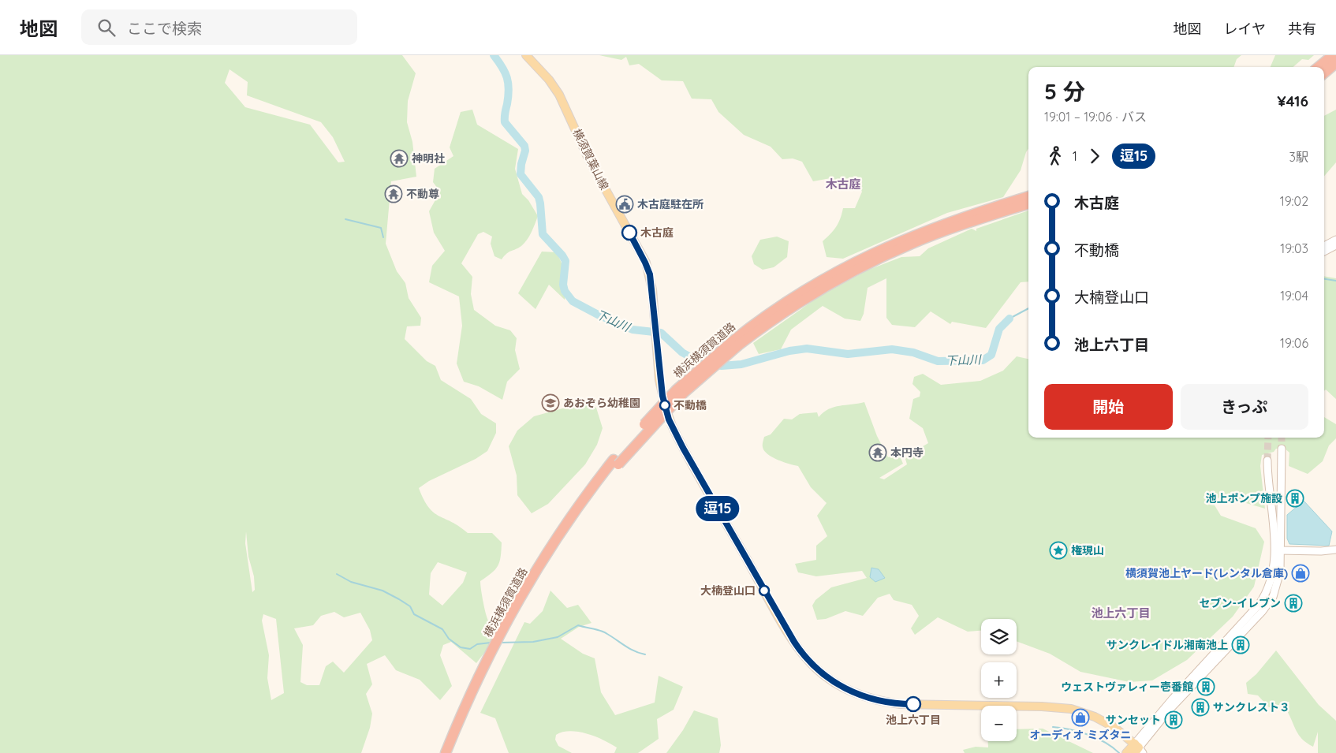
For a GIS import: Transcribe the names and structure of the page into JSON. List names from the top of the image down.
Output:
{
  "streets": {
    "highway": ["横浜横須賀道路"],
    "main road": ["横須賀葉山線"]
  },
  "districts": ["木古庭", "池上六丁目"],
  "water": ["下山川"],
  "places": {
    "temple": ["神明社", "不動尊", "本円寺"],
    "public building": ["木古庭駐在所"],
    "other": [
      "木古庭",
      "不動橋",
      "大楠登山口",
      "池上六丁目"
    ],
    "school or university": ["あおぞら幼稚園"],
    "building": [
      "池上ポンプ施設",
      "セブン-イレブン",
      "サンクレイドル湘南池上",
      "ウェストヴァレィー壱番館",
      "サンクレスト３",
      "サンセット"
    ],
    "place": ["権現山"],
    "shop": ["横須賀池上ヤード(レンタル倉庫)", "オーディオ ミズタニ"]
  },
  "lines": ["bus line 逗15"],
  "page": {
    "header": "地図",
    "search": "ここで検索",
    "nav": ["地図", "レイヤ", "共有"],
    "on_map": "逗15",
    "heading": ["5 分", "19:01 – 19:06 · バス", "¥416"],
    "legs": ["1", "逗15", "3駅"],
    "list": [
      {
        "name": "木古庭",
        "value": "19:02"
      },
      {
        "name": "不動橋",
        "value": "19:03"
      },
      {
        "name": "大楠登山口",
        "value": "19:04"
      },
      {
        "name": "池上六丁目",
        "value": "19:06"
      }
    ],
    "buttons": ["開始", "きっぷ"],
    "map_buttons": ["+", "−"]
  }
}
